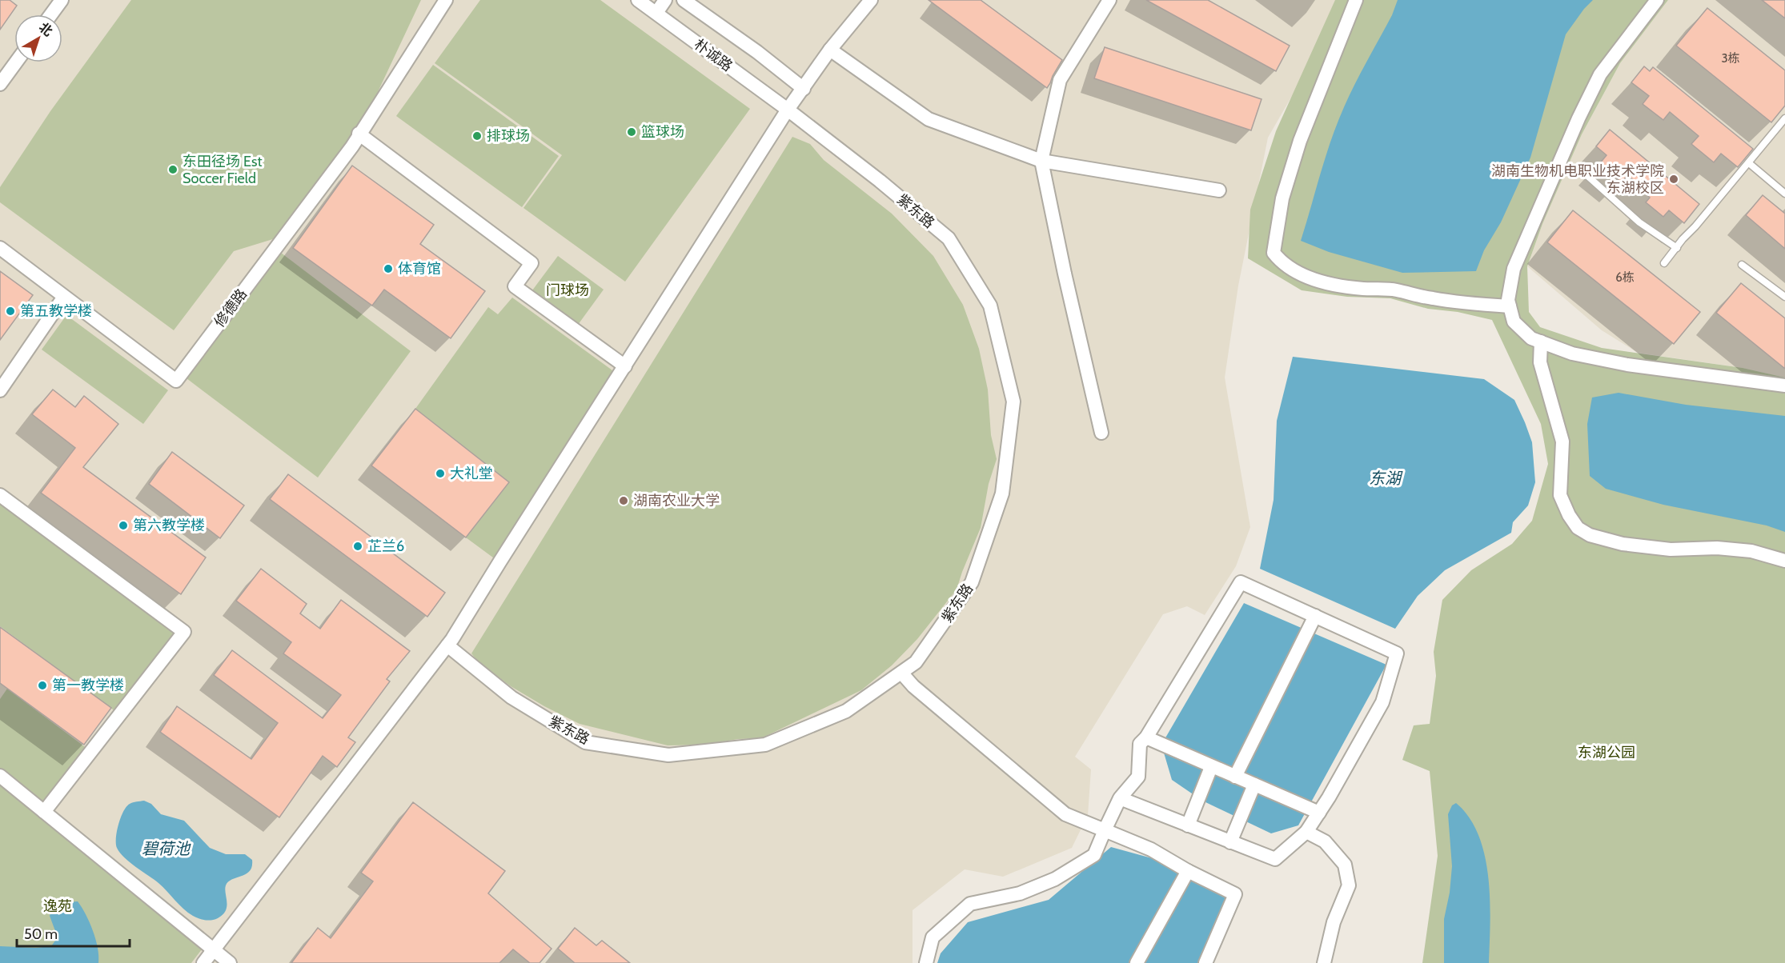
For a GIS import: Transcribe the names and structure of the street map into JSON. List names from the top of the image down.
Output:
{
  "streets": {
    "street": ["朴诚路", "紫东路", "修德路"]
  },
  "crossings": [
    ["朴诚路", "紫东路"]
  ],
  "water": ["东湖", "碧荷池"],
  "parks": ["门球场", "东湖公园", "逸苑"],
  "places": [
    "篮球场",
    "排球场",
    "东田径场 Est Soccer Field",
    "湖南生物机电职业技术学院 东湖校区",
    "体育馆",
    "第五教学楼",
    "大礼堂",
    "湖南农业大学",
    "第六教学楼",
    "芷兰6",
    "第一教学楼"
  ],
  "house_numbers": ["3栋", "6栋"],
  "scale_bar": "50 m",
  "north": "top right"
}
